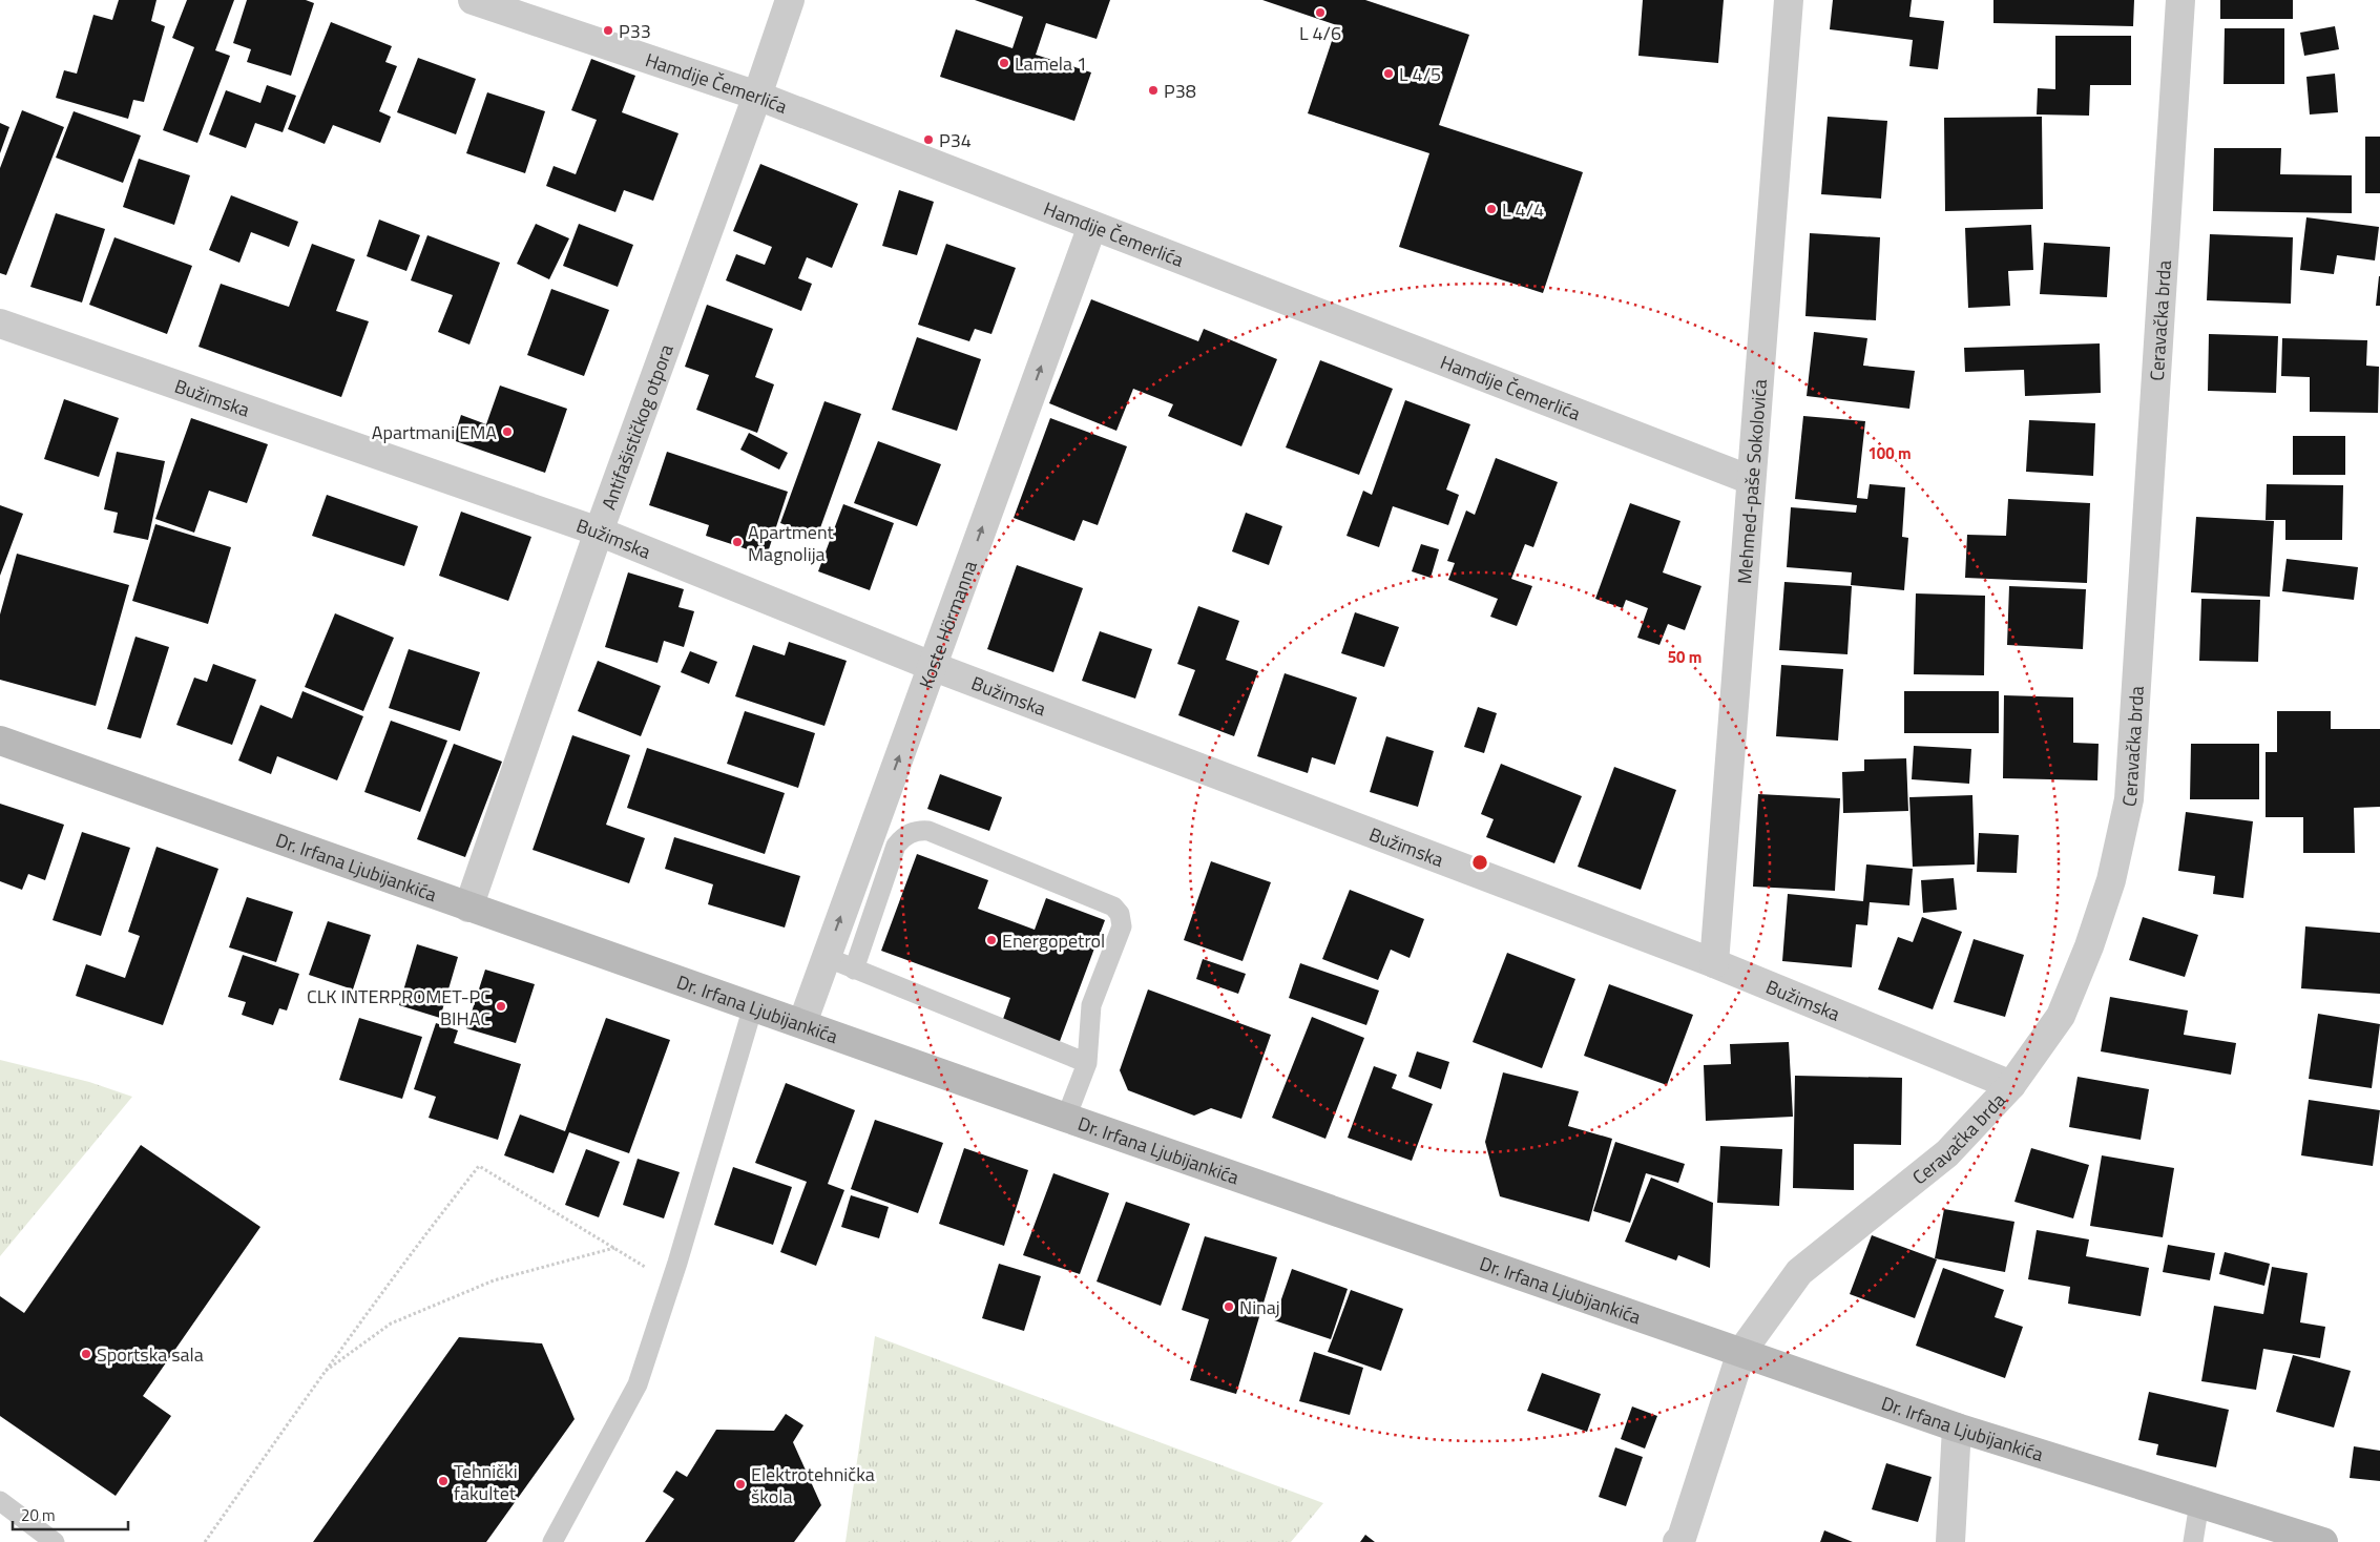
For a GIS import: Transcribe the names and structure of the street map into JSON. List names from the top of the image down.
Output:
{
  "streets": {
    "main road": ["Dr. Irfana Ljubijankića"],
    "street": [
      "Hamdije Čemerlića",
      "Ceravačka brda",
      "Bužimska",
      "Antifašističkog otpora",
      "Mehmed-paše Sokolovića",
      "Koste Hörmanna"
    ]
  },
  "crossings": [
    ["Hamdije Čemerlića", "Antifašističkog otpora"],
    ["Hamdije Čemerlića", "Mehmed-paše Sokolovića"],
    ["Hamdije Čemerlića", "Koste Hörmanna"],
    ["Ceravačka brda", "Bužimska"],
    ["Ceravačka brda", "Dr. Irfana Ljubijankića"],
    ["Bužimska", "Antifašističkog otpora"],
    ["Bužimska", "Mehmed-paše Sokolovića"],
    ["Bužimska", "Koste Hörmanna"],
    ["Antifašističkog otpora", "Dr. Irfana Ljubijankića"],
    ["Koste Hörmanna", "Dr. Irfana Ljubijankića"]
  ],
  "one_way": ["Koste Hörmanna"],
  "places": [
    "L 4/6",
    "P33",
    "Lamela 1",
    "L 4/5",
    "P38",
    "P34",
    "L 4/4",
    "Apartmani EMA",
    "Apartment Magnolija",
    "Energopetrol",
    "CLK INTERPROMET-PC BIHAC",
    "Ninaj",
    "Sportska sala",
    "Tehnički fakultet",
    "Elektrotehnička škola"
  ],
  "scale_bar": "20 m",
  "rings": ["100 m", "50 m"]
}
